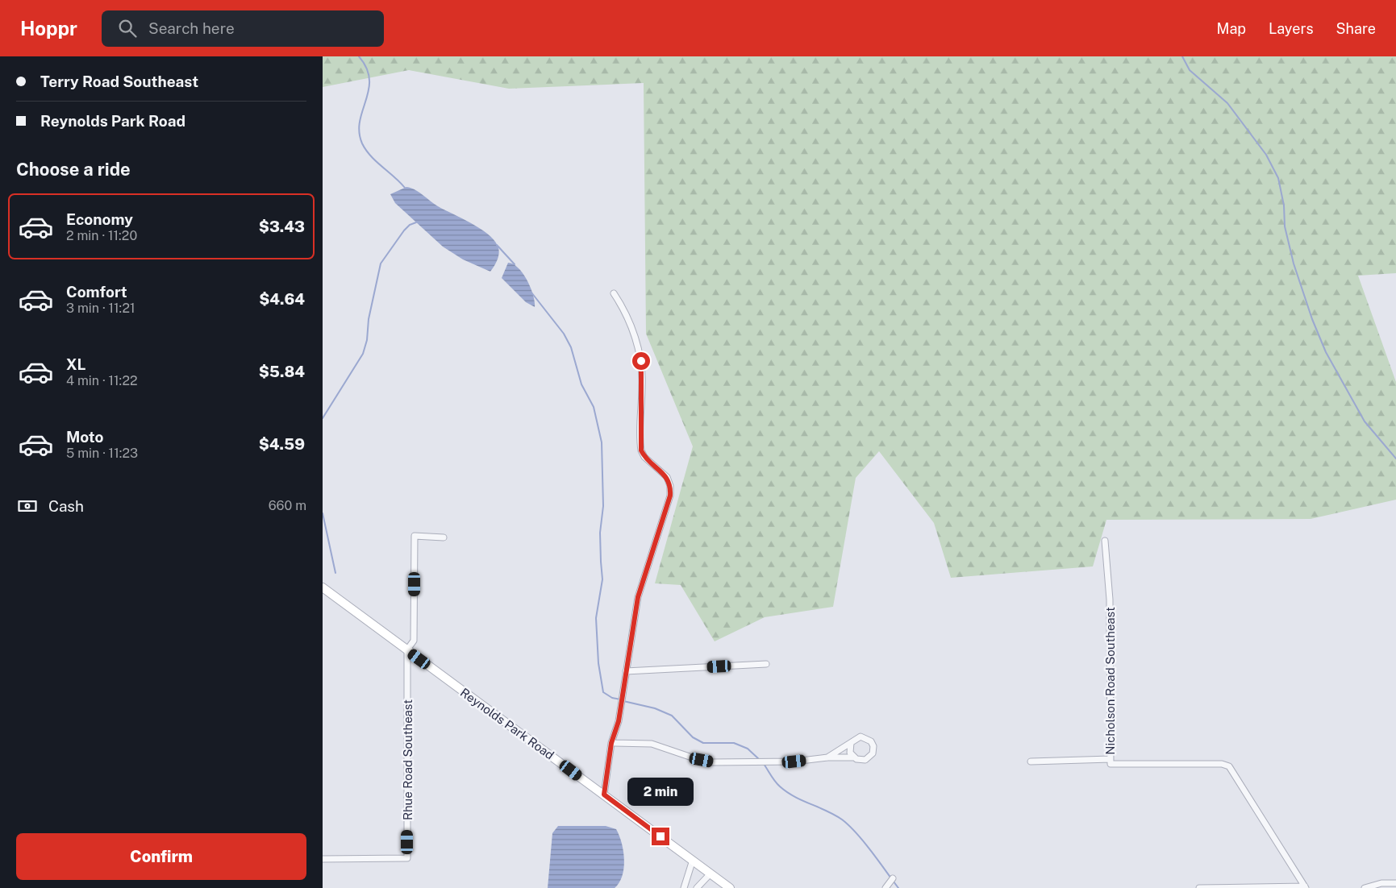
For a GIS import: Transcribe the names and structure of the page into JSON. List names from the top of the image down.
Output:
{
  "streets": {
    "main road": ["Reynolds Park Road"],
    "street": ["Nicholson Road Southeast", "Rhue Road Southeast"]
  },
  "crossings": [
    ["Reynolds Park Road", "Rhue Road Southeast"]
  ],
  "page": {
    "header": "Hoppr",
    "search": "Search here",
    "nav": ["Map", "Layers", "Share"],
    "banner": ["Terry Road Southeast", "Reynolds Park Road"],
    "heading": "Choose a ride",
    "list": [
      {
        "name": "Economy",
        "note": "2 min · 11:20",
        "value": "$3.43"
      },
      {
        "name": "Comfort",
        "note": "3 min · 11:21",
        "value": "$4.64"
      },
      {
        "name": "XL",
        "note": "4 min · 11:22",
        "value": "$5.84"
      },
      {
        "name": "Moto",
        "note": "5 min · 11:23",
        "value": "$4.59"
      }
    ],
    "pay": ["Cash", "660 m"],
    "bubble": "2 min",
    "buttons": "Confirm"
  }
}
